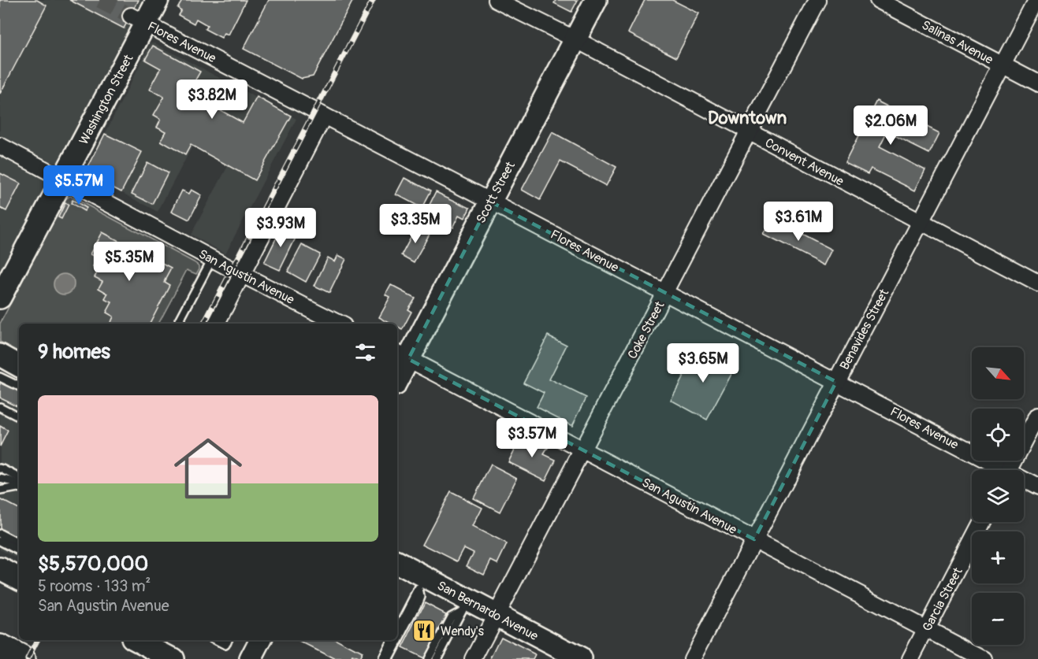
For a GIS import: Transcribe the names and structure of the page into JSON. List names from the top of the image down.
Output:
{
  "streets": {
    "main road": ["Washington Street", "Scott Street", "San Bernardo Avenue"],
    "street": [
      "Flores Avenue",
      "Salinas Avenue",
      "Convent Avenue",
      "San Agustin Avenue",
      "Benavides Street",
      "Coke Street",
      "Garcia Street"
    ]
  },
  "crossings": [
    ["Flores Avenue", "Washington Street"],
    ["Flores Avenue", "Scott Street"],
    ["Flores Avenue", "Benavides Street"],
    ["Flores Avenue", "Coke Street"],
    ["Salinas Avenue", "Benavides Street"],
    ["Washington Street", "San Agustin Avenue"],
    ["Convent Avenue", "Scott Street"],
    ["Convent Avenue", "Benavides Street"],
    ["Convent Avenue", "Coke Street"],
    ["Scott Street", "San Agustin Avenue"],
    ["San Agustin Avenue", "Benavides Street"],
    ["San Agustin Avenue", "Coke Street"],
    ["San Agustin Avenue", "Garcia Street"],
    ["Coke Street", "San Bernardo Avenue"]
  ],
  "districts": ["Downtown"],
  "places": {
    "restaurant": ["Wendy's"]
  },
  "north": "bottom right",
  "page": {
    "price": [
      "$3.82M",
      "$2.06M",
      "$5.57M",
      "$3.61M",
      "$3.35M",
      "$3.93M",
      "$5.35M",
      "$3.65M",
      "$3.57M"
    ],
    "heading": "9 homes",
    "map_buttons": ["+", "−"],
    "list": [
      {
        "name": "$5,570,000",
        "note": "5 rooms · 133 m² · San Agustin Avenue"
      }
    ]
  }
}
